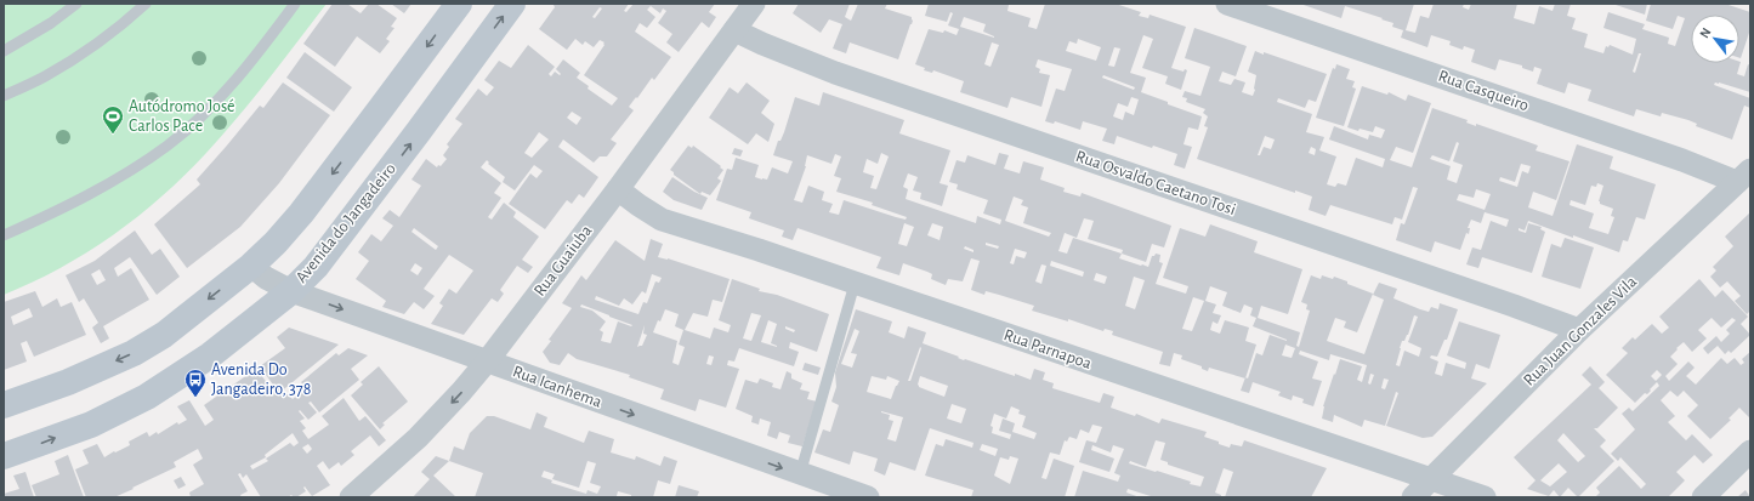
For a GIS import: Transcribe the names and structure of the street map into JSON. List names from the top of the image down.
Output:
{
  "streets": {
    "street": [
      "Rua Casqueiro",
      "Rua Osvaldo Caetano Tosi",
      "Avenida do Jangadeiro",
      "Rua Guaiuba",
      "Rua Juan Gonzales Vila",
      "Rua Parnapoa",
      "Rua Icanhema"
    ]
  },
  "crossings": [
    ["Rua Casqueiro", "Rua Juan Gonzales Vila"],
    ["Rua Osvaldo Caetano Tosi", "Rua Guaiuba"],
    ["Rua Osvaldo Caetano Tosi", "Rua Juan Gonzales Vila"],
    ["Avenida do Jangadeiro", "Rua Icanhema"],
    ["Rua Guaiuba", "Rua Parnapoa"],
    ["Rua Guaiuba", "Rua Icanhema"],
    ["Rua Juan Gonzales Vila", "Rua Parnapoa"]
  ],
  "one_way": ["Rua Icanhema"],
  "places": {
    "sports": ["Autódromo José Carlos Pace"],
    "bus stop": ["Avenida Do Jangadeiro, 378"]
  },
  "north": "top left"
}
